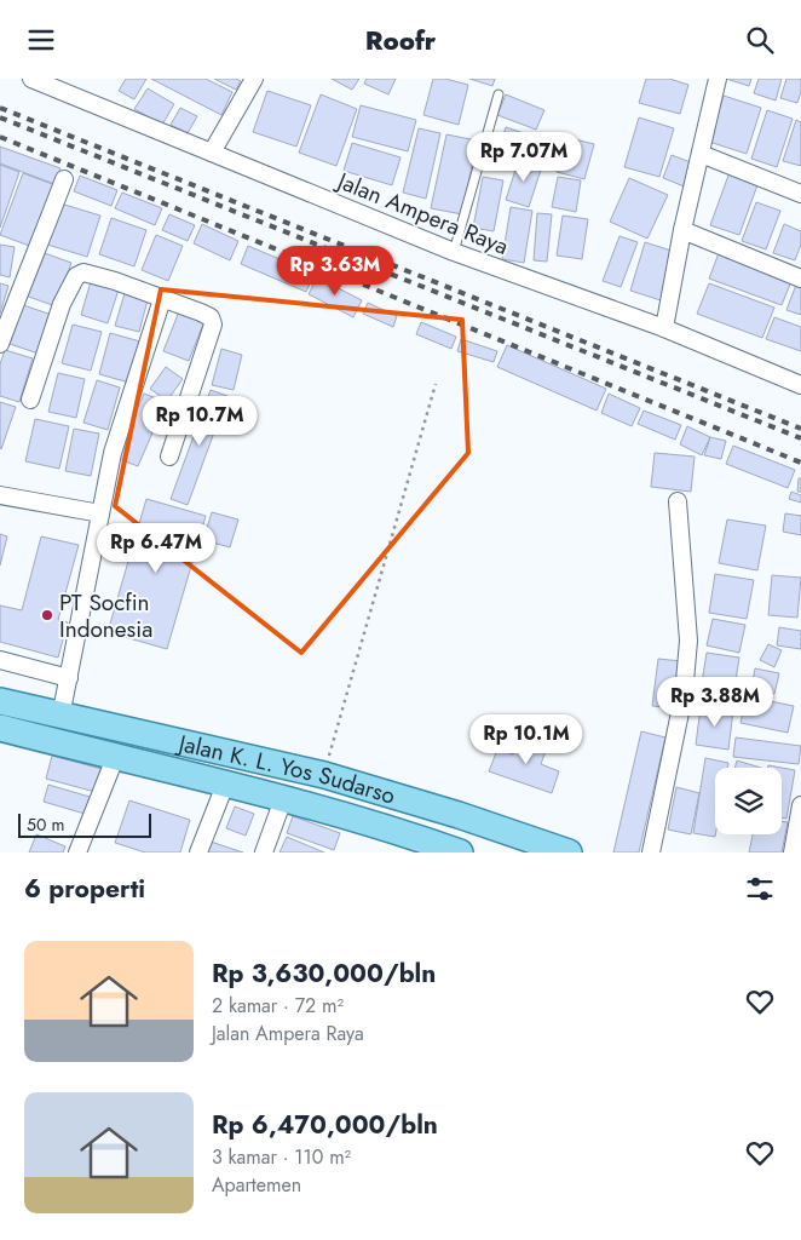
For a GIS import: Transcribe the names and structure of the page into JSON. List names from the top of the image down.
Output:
{
  "streets": {
    "main road": ["Jalan K. L. Yos Sudarso"],
    "street": ["Jalan Ampera Raya"]
  },
  "places": ["PT Socfin Indonesia"],
  "scale_bar": "50 m",
  "page": {
    "header": "Roofr",
    "price": [
      "Rp 7.07M",
      "Rp 3.63M",
      "Rp 10.7M",
      "Rp 6.47M",
      "Rp 3.88M",
      "Rp 10.1M"
    ],
    "scale": "50 m",
    "heading": "6 properti",
    "list": [
      {
        "name": "Rp 3,630,000/bln",
        "note": "2 kamar · 72 m² · Jalan Ampera Raya"
      },
      {
        "name": "Rp 6,470,000/bln",
        "note": "3 kamar · 110 m² · Apartemen"
      }
    ]
  }
}
